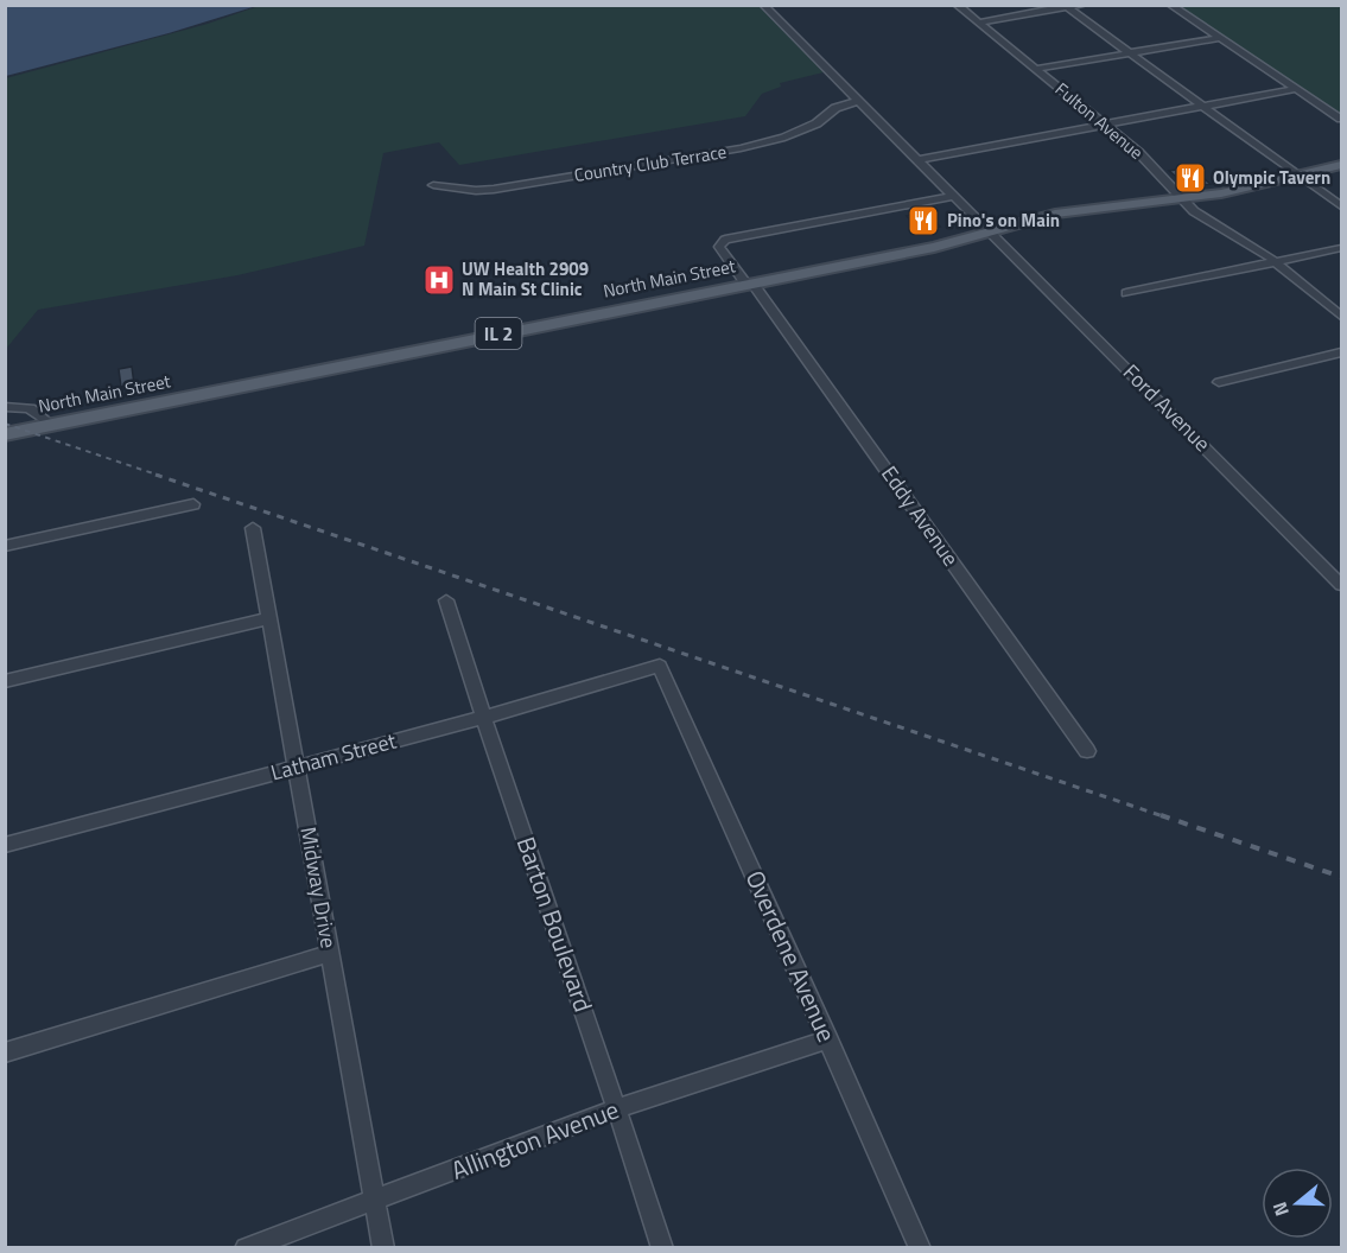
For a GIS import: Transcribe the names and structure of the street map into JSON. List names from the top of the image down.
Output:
{
  "streets": {
    "main road": ["North Main Street", "IL 2"],
    "street": [
      "Fulton Avenue",
      "Country Club Terrace",
      "Ford Avenue",
      "Eddy Avenue",
      "Latham Street",
      "Midway Drive",
      "Barton Boulevard",
      "Overdene Avenue",
      "Allington Avenue"
    ]
  },
  "crossings": [
    ["Fulton Avenue", "North Main Street"],
    ["Country Club Terrace", "Ford Avenue"],
    ["North Main Street", "Ford Avenue"],
    ["North Main Street", "Eddy Avenue"],
    ["Ford Avenue", "Eddy Avenue"],
    ["Latham Street", "Midway Drive"],
    ["Latham Street", "Barton Boulevard"],
    ["Latham Street", "Overdene Avenue"],
    ["Midway Drive", "Allington Avenue"],
    ["Barton Boulevard", "Allington Avenue"],
    ["Overdene Avenue", "Allington Avenue"]
  ],
  "places": {
    "restaurant": ["Olympic Tavern", "Pino's on Main"],
    "hospital": ["UW Health 2909 N Main St Clinic"]
  },
  "north": "left"
}
